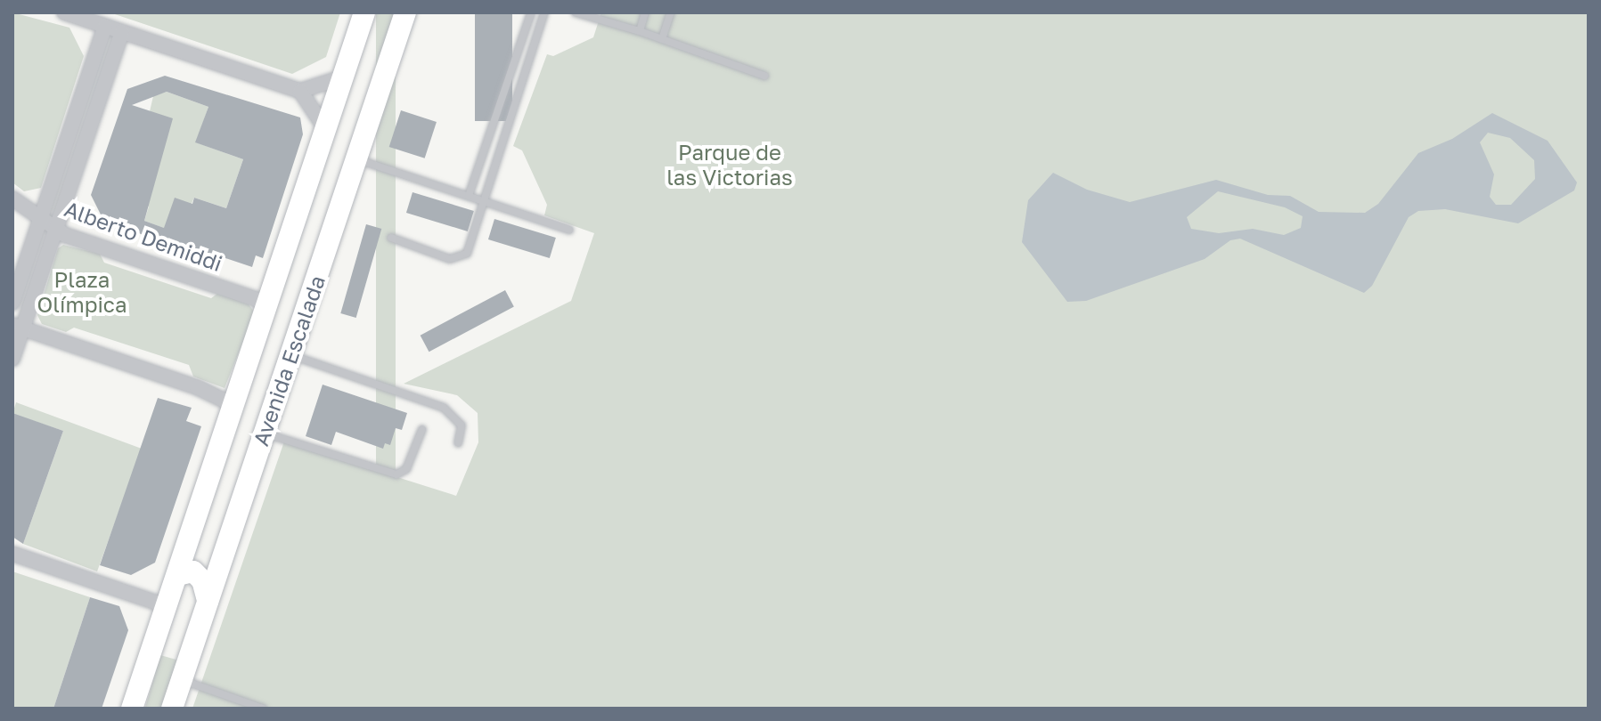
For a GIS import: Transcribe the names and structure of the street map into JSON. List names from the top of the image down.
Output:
{
  "streets": {
    "main road": ["Avenida Escalada"],
    "street": ["Alberto Demiddi"]
  },
  "crossings": [
    ["Alberto Demiddi", "Avenida Escalada"]
  ],
  "parks": ["Parque de las Victorias", "Plaza Olímpica"]
}
